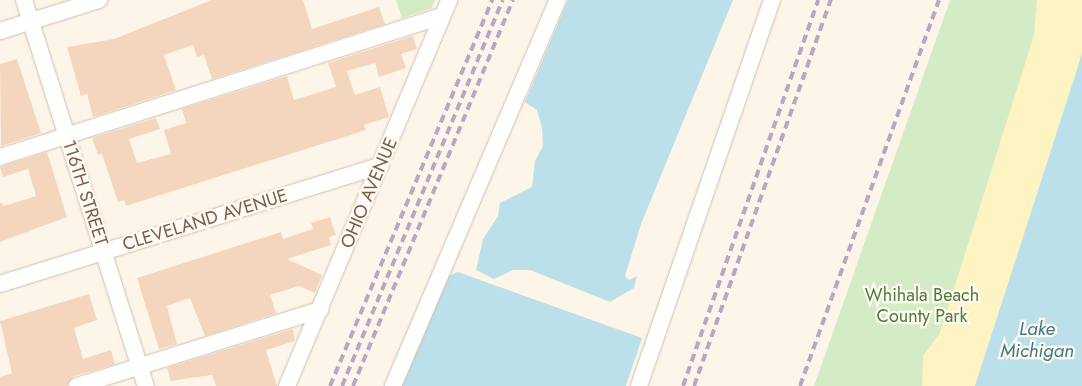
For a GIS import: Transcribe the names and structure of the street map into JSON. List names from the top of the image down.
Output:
{
  "streets": {
    "street": ["116TH STREET", "OHIO AVENUE", "CLEVELAND AVENUE"]
  },
  "crossings": [
    ["116TH STREET", "CLEVELAND AVENUE"],
    ["OHIO AVENUE", "CLEVELAND AVENUE"]
  ],
  "water": ["Lake Michigan"],
  "parks": ["Whihala Beach County Park"]
}
